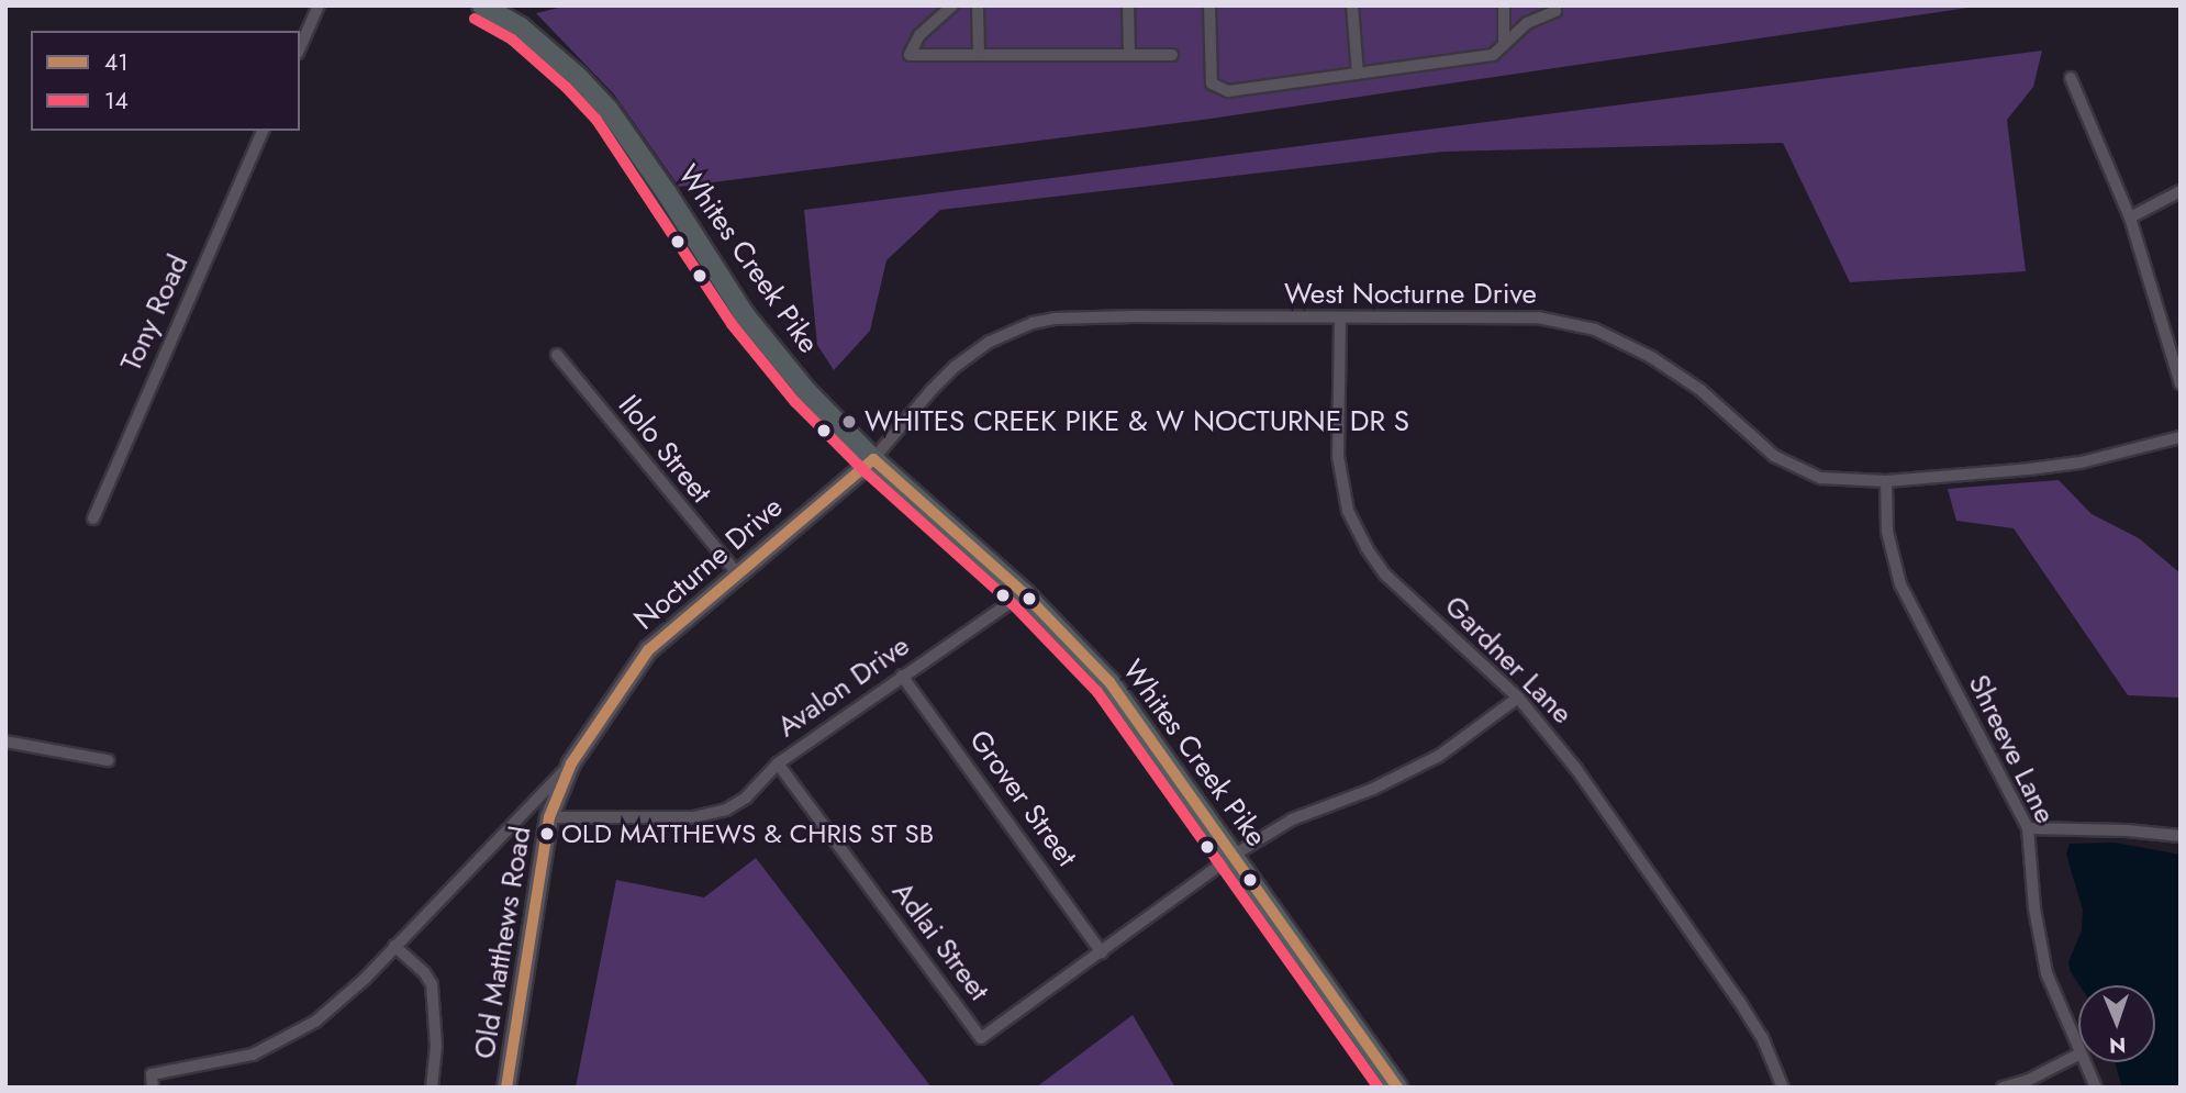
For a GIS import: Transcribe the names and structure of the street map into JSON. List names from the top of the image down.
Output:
{
  "streets": {
    "main road": ["Whites Creek Pike"],
    "street": [
      "West Nocturne Drive",
      "Tony Road",
      "Ilolo Street",
      "Nocturne Drive",
      "Gardner Lane",
      "Avalon Drive",
      "Shreeve Lane",
      "Grover Street",
      "Adlai Street",
      "Old Matthews Road"
    ]
  },
  "crossings": [
    ["Whites Creek Pike", "West Nocturne Drive"],
    ["Whites Creek Pike", "Nocturne Drive"],
    ["Whites Creek Pike", "Avalon Drive"],
    ["West Nocturne Drive", "Nocturne Drive"],
    ["West Nocturne Drive", "Gardner Lane"],
    ["West Nocturne Drive", "Shreeve Lane"],
    ["Ilolo Street", "Nocturne Drive"],
    ["Nocturne Drive", "Old Matthews Road"],
    ["Avalon Drive", "Grover Street"],
    ["Avalon Drive", "Adlai Street"],
    ["Avalon Drive", "Old Matthews Road"],
    ["Grover Street", "Adlai Street"]
  ],
  "places": ["WHITES CREEK PIKE & W NOCTURNE DR S", "OLD MATTHEWS & CHRIS ST SB"],
  "lines": ["transit line 14", "transit line 41"],
  "legend": ["41", "14"],
  "north": "bottom"
}
